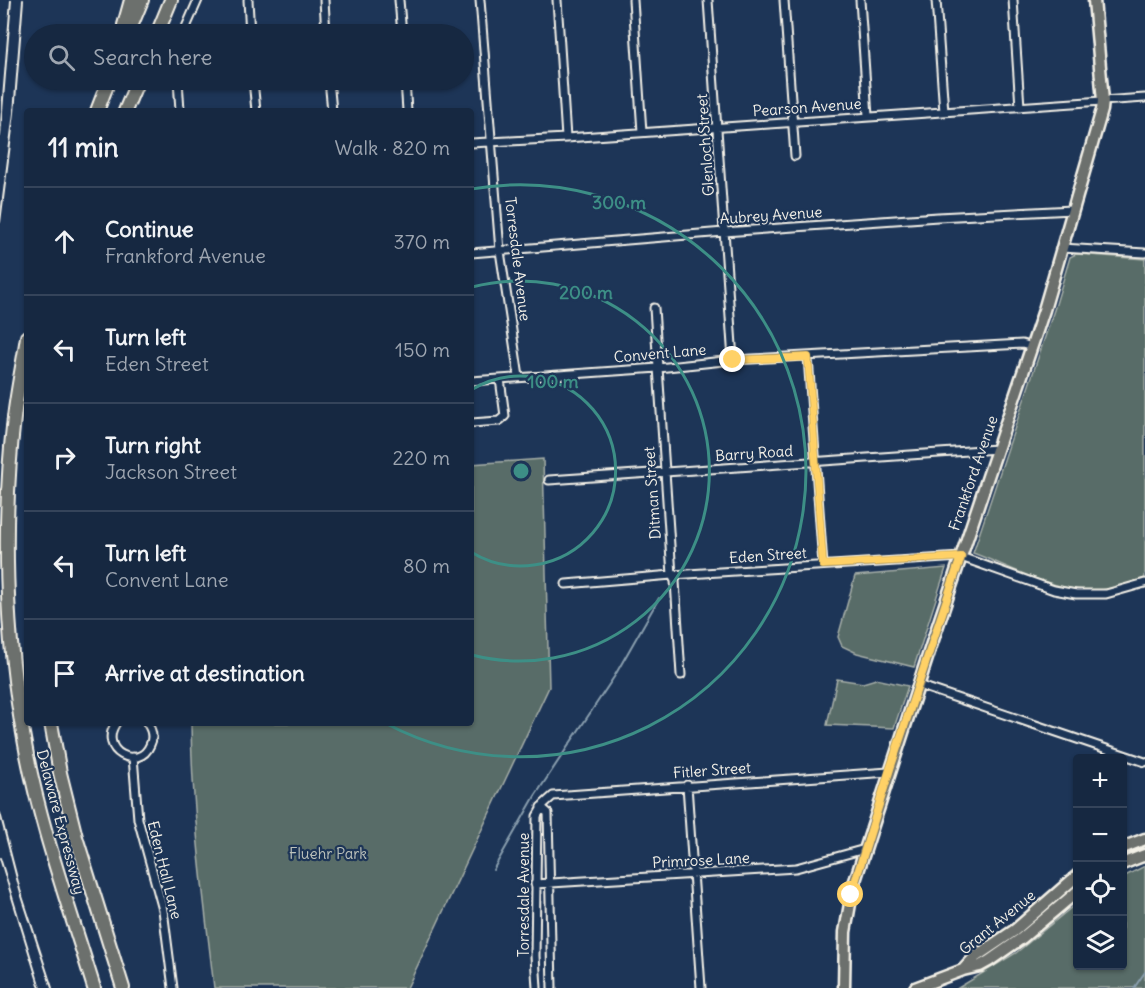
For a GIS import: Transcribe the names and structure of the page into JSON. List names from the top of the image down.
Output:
{
  "streets": {
    "highway": ["Delaware Expressway"],
    "main road": ["Frankford Avenue", "Grant Avenue"],
    "street": [
      "Pearson Avenue",
      "Glenloch Street",
      "Aubrey Avenue",
      "Torresdale Avenue",
      "Convent Lane",
      "Barry Road",
      "Ditman Street",
      "Eden Street",
      "Fitler Street",
      "Primrose Lane",
      "Eden Hall Lane"
    ]
  },
  "crossings": [
    ["Pearson Avenue", "Glenloch Street"],
    ["Pearson Avenue", "Torresdale Avenue"],
    ["Pearson Avenue", "Frankford Avenue"],
    ["Glenloch Street", "Aubrey Avenue"],
    ["Glenloch Street", "Convent Lane"],
    ["Aubrey Avenue", "Torresdale Avenue"],
    ["Aubrey Avenue", "Frankford Avenue"],
    ["Torresdale Avenue", "Convent Lane"],
    ["Torresdale Avenue", "Fitler Street"],
    ["Torresdale Avenue", "Primrose Lane"],
    ["Convent Lane", "Frankford Avenue"],
    ["Convent Lane", "Ditman Street"],
    ["Barry Road", "Frankford Avenue"],
    ["Barry Road", "Ditman Street"],
    ["Frankford Avenue", "Eden Street"],
    ["Frankford Avenue", "Fitler Street"],
    ["Frankford Avenue", "Primrose Lane"],
    ["Ditman Street", "Eden Street"]
  ],
  "parks": ["Fluehr Park"],
  "page": {
    "search": "Search here",
    "heading": ["11 min", "Walk · 820 m"],
    "list": [
      ["Continue", "Frankford Avenue", "370 m"],
      ["Turn left", "Eden Street", "150 m"],
      ["Turn right", "Jackson Street", "220 m"],
      ["Turn left", "Convent Lane", "80 m"],
      "Arrive at destination"
    ],
    "map_buttons": ["+", "−"]
  },
  "rings": ["300 m", "200 m", "100 m"]
}
